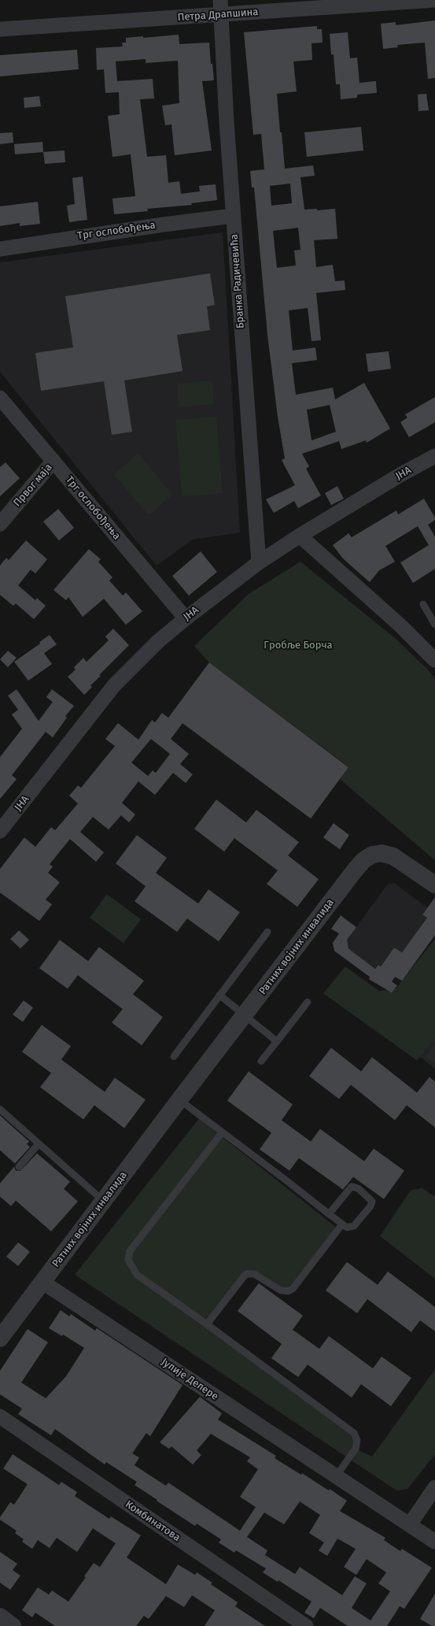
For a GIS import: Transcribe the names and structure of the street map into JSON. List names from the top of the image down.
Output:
{
  "streets": {
    "street": [
      "Петра Драпшина",
      "Трг ослобођења",
      "Бранка Радичевића",
      "ЈНА",
      "Првог маја",
      "Ратних војних инвалида",
      "Јулије Делере",
      "Комбинатова"
    ]
  },
  "crossings": [
    ["Петра Драпшина", "Бранка Радичевића"],
    ["Трг ослобођења", "Бранка Радичевића"],
    ["Трг ослобођења", "ЈНА"],
    ["Трг ослобођења", "Првог маја"],
    ["Бранка Радичевића", "ЈНА"],
    ["Ратних војних инвалида", "Јулије Делере"]
  ],
  "parks": ["Гробље Борча"]
}
